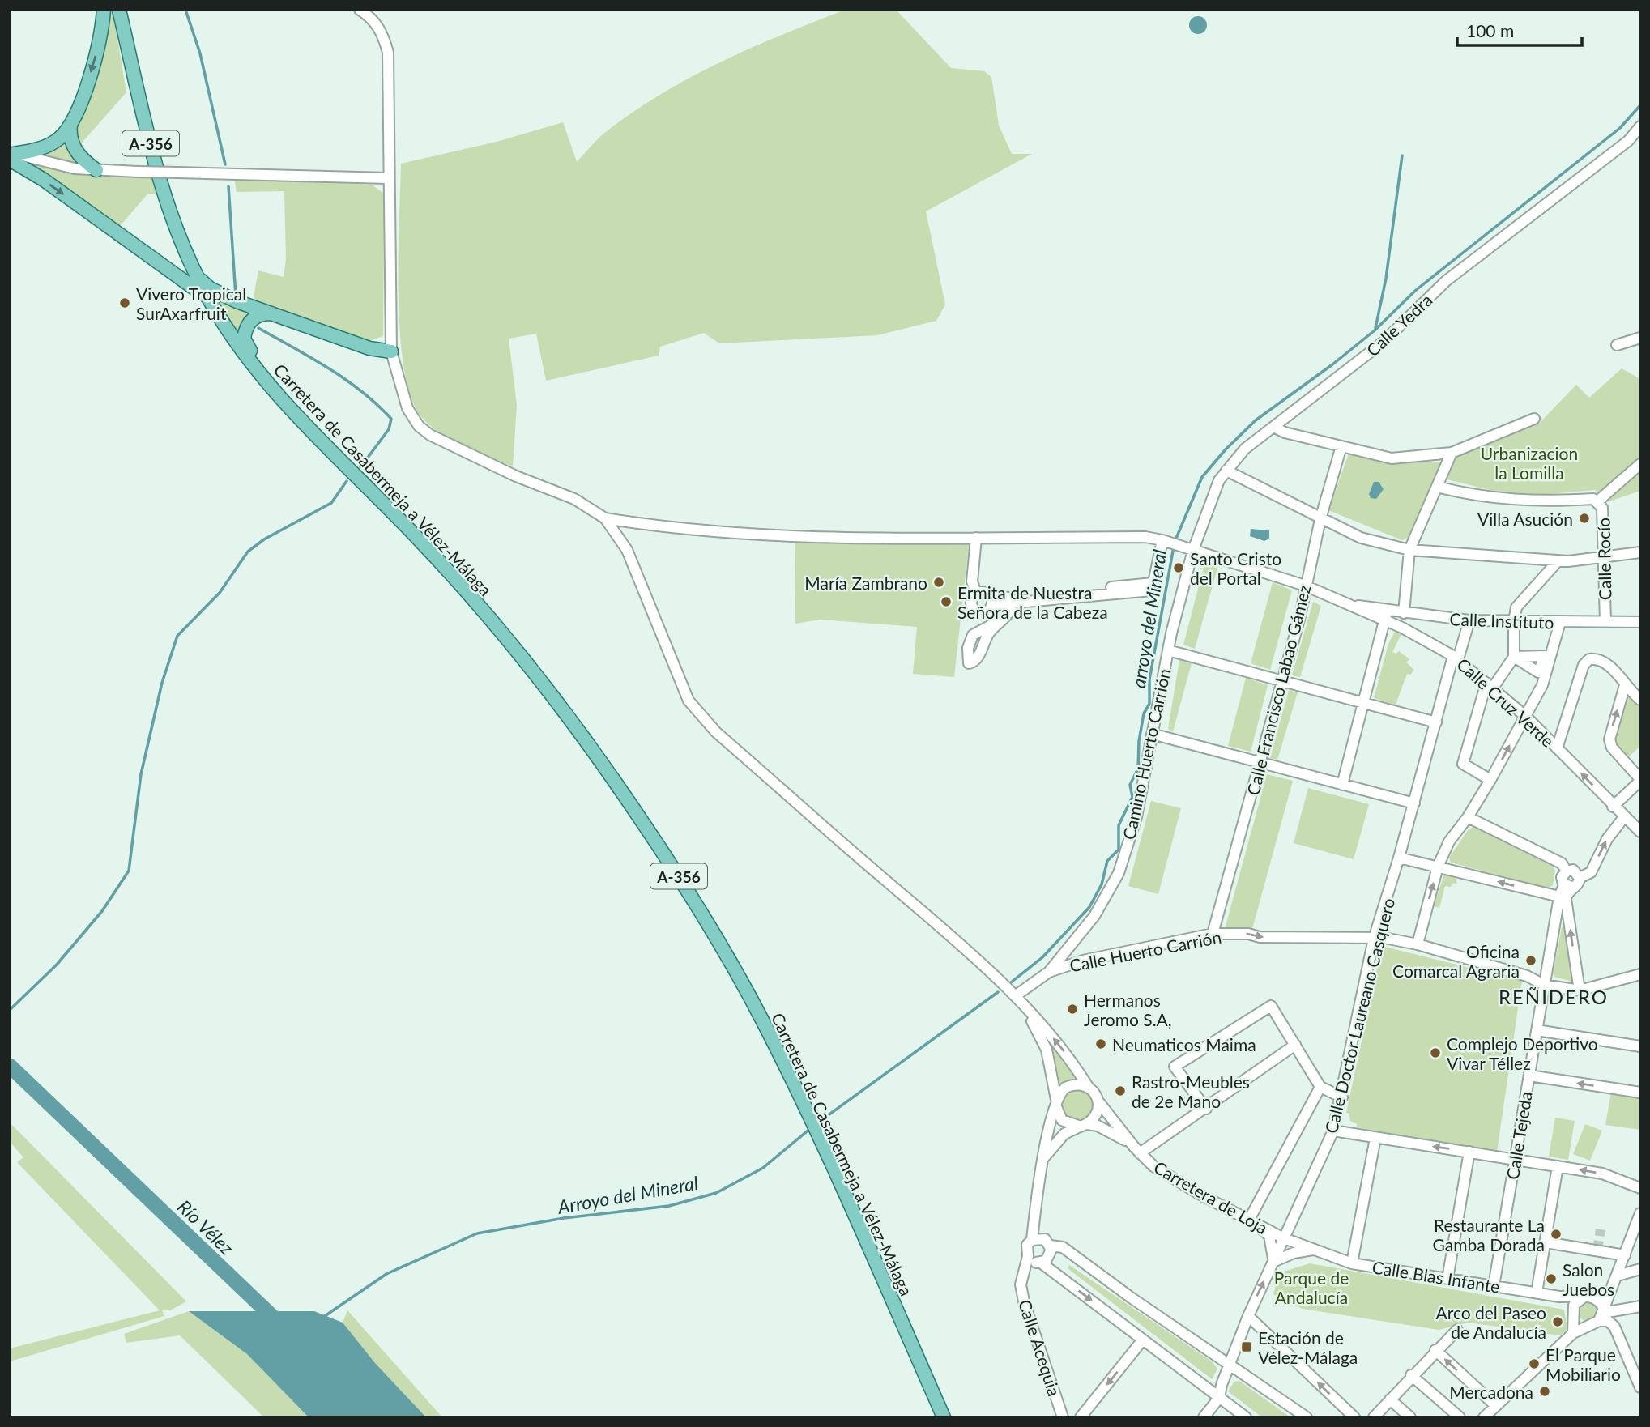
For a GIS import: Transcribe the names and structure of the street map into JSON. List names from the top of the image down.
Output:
{
  "streets": {
    "main road": ["A-356", "Carretera de Casabermeja a Vélez-Málaga"],
    "street": [
      "Calle Yedra",
      "Calle Rocío",
      "Calle Instituto",
      "Calle Francisco Labao Gámez",
      "Calle Cruz Verde",
      "Camino Huerto Carrión",
      "Calle Huerto Carrión",
      "Calle Doctor Laureano Casquero",
      "Calle Tejeda",
      "Carretera de Loja",
      "Calle Blas Infante",
      "Calle Acequia"
    ]
  },
  "crossings": [
    ["A-356", "Carretera de Casabermeja a Vélez-Málaga"],
    ["Calle Yedra", "Calle Cruz Verde"],
    ["Calle Yedra", "Camino Huerto Carrión"],
    ["Calle Rocío", "Calle Instituto"],
    ["Calle Instituto", "Calle Cruz Verde"],
    ["Calle Instituto", "Calle Doctor Laureano Casquero"],
    ["Calle Francisco Labao Gámez", "Calle Cruz Verde"],
    ["Calle Francisco Labao Gámez", "Calle Huerto Carrión"],
    ["Calle Cruz Verde", "Camino Huerto Carrión"],
    ["Calle Cruz Verde", "Calle Doctor Laureano Casquero"],
    ["Camino Huerto Carrión", "Calle Huerto Carrión"],
    ["Calle Huerto Carrión", "Calle Doctor Laureano Casquero"],
    ["Calle Huerto Carrión", "Calle Tejeda"],
    ["Calle Doctor Laureano Casquero", "Carretera de Loja"],
    ["Calle Tejeda", "Calle Blas Infante"],
    ["Carretera de Loja", "Calle Blas Infante"]
  ],
  "districts": ["REÑIDERO"],
  "water": ["arroyo del Mineral", "Arroyo del Mineral", "Río Vélez"],
  "parks": ["Urbanizacion la Lomilla", "Parque de Andalucía"],
  "places": {
    "other": [
      "Vivero Tropical SurAxarfruit",
      "Villa Asución",
      "Santo Cristo del Portal",
      "María Zambrano",
      "Ermita de Nuestra Señora de la Cabeza",
      "Oficina Comarcal Agraria",
      "Hermanos Jeromo S.A,",
      "Neumaticos Maima",
      "Complejo Deportivo Vivar Téllez",
      "Rastro-Meubles de 2e Mano",
      "Restaurante La Gamba Dorada",
      "Salon Juebos",
      "Arco del Paseo de Andalucía",
      "El Parque Mobiliario",
      "Mercadona"
    ],
    "transit": ["Estación de Vélez-Málaga"]
  },
  "scale_bar": "100 m"
}
